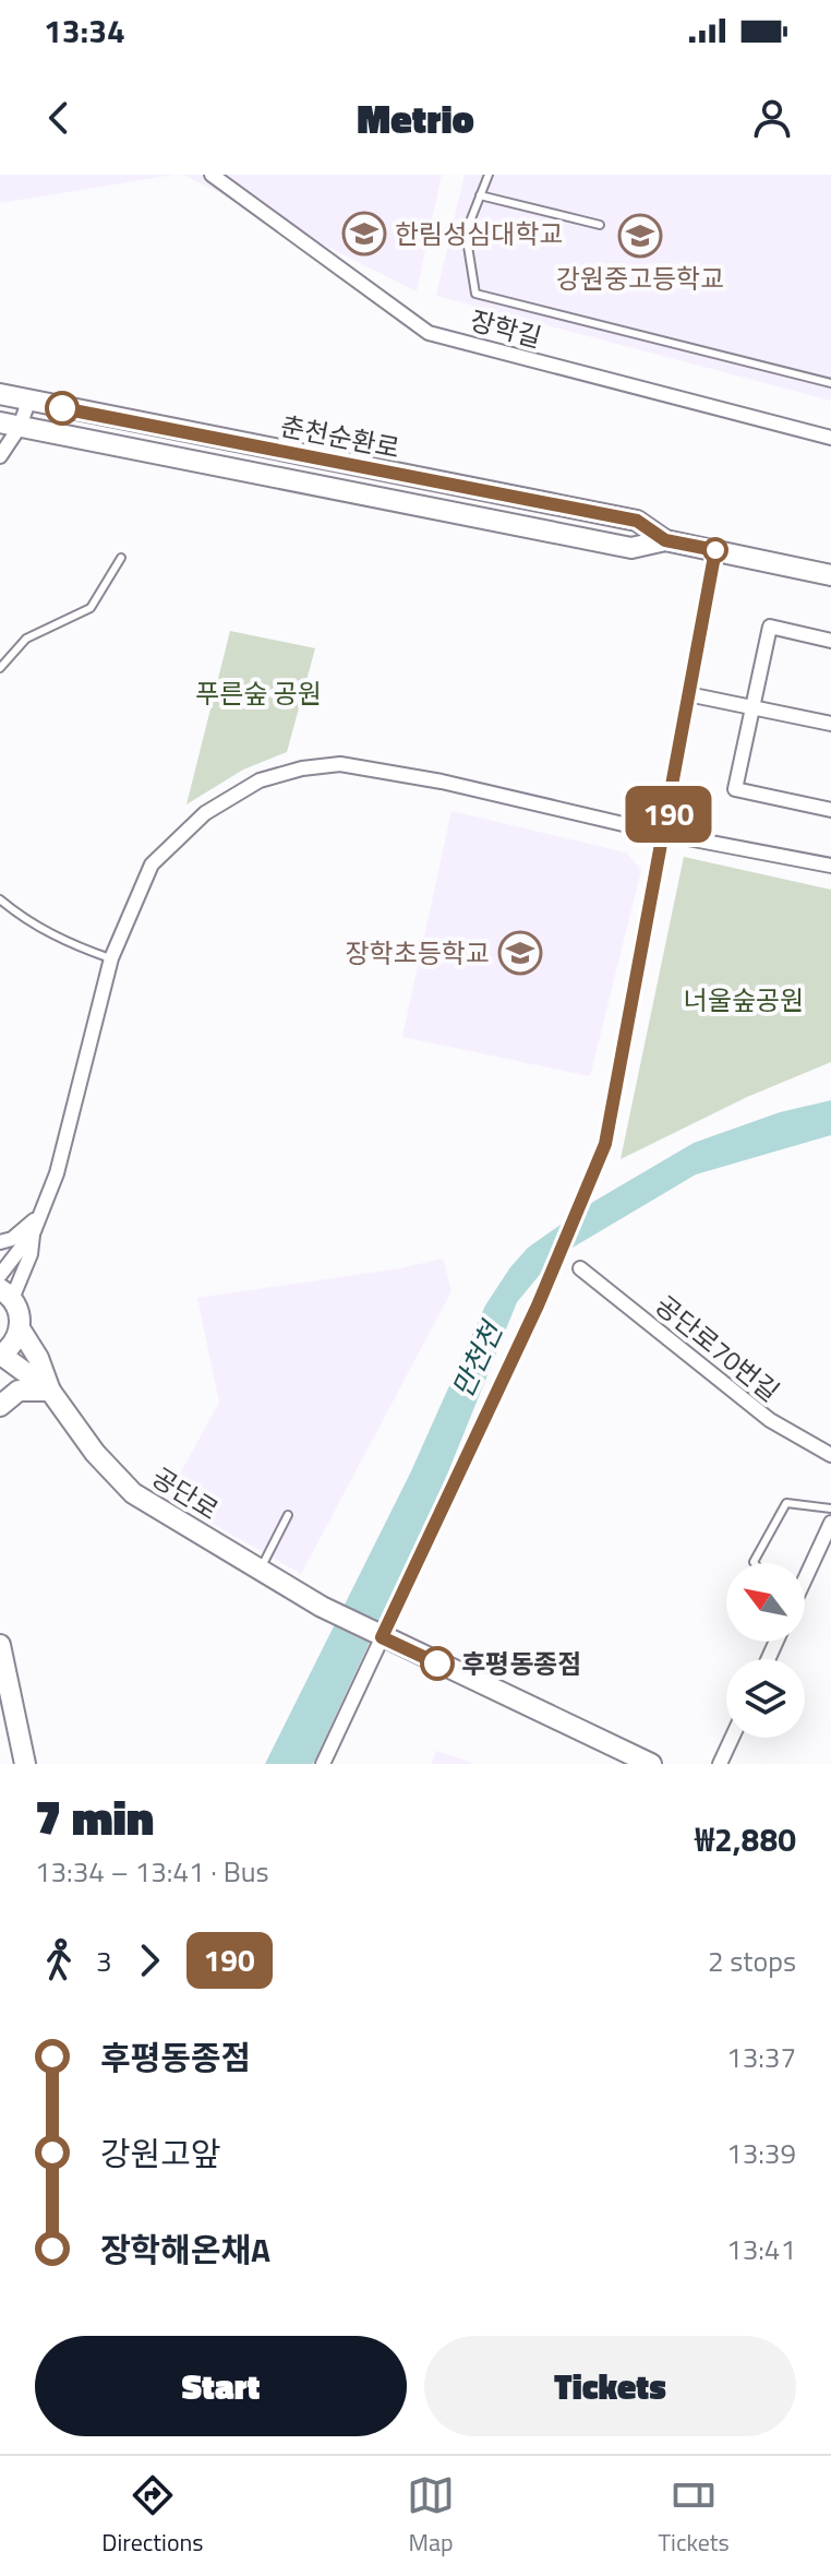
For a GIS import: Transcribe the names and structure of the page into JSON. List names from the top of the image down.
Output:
{
  "streets": {
    "street": [
      "장학길",
      "춘천순환로",
      "공단로70번길",
      "공단로"
    ]
  },
  "water": ["만천천"],
  "parks": ["푸른숲 공원", "너울숲공원"],
  "places": {
    "school or university": ["한림성심대학교", "강원중고등학교", "장학초등학교"],
    "other": ["후평동종점"]
  },
  "lines": ["bus line 190"],
  "north": "top left",
  "page": {
    "status": "13:34",
    "header": "Metrio",
    "on_map": "190",
    "heading": ["7 min", "13:34 – 13:41 · Bus", "₩2,880"],
    "legs": ["3", "190", "2 stops"],
    "list": [
      {
        "name": "후평동종점",
        "value": "13:37"
      },
      {
        "name": "강원고앞",
        "value": "13:39"
      },
      {
        "name": "장학해온채A",
        "value": "13:41"
      }
    ],
    "buttons": ["Start", "Tickets"],
    "tabs": ["Directions", "Map", "Tickets"]
  }
}
